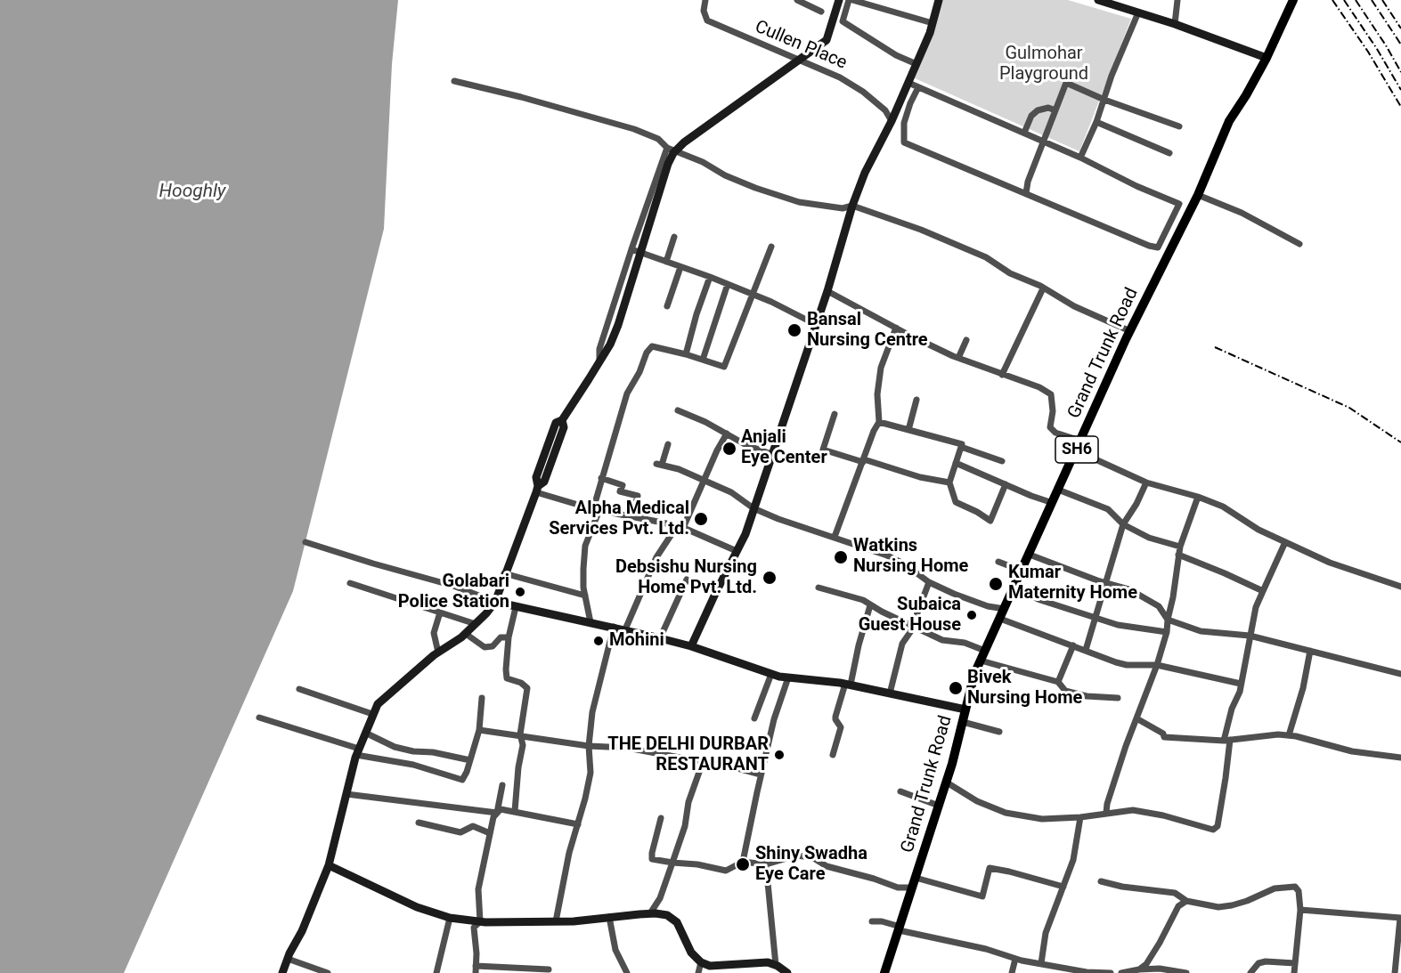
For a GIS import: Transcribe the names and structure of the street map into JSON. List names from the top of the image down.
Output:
{
  "streets": {
    "main road": ["Grand Trunk Road", "SH6"],
    "street": ["Cullen Place"]
  },
  "water": ["Hooghly"],
  "parks": ["Gulmohar Playground"],
  "places": [
    "Bansal Nursing Centre",
    "Anjali Eye Center",
    "Alpha Medical Services Pvt. Ltd.",
    "Watkins Nursing Home",
    "Debsishu Nursing Home Pvt. Ltd.",
    "Kumar Maternity Home",
    "Golabari Police Station",
    "Subaica Guest House",
    "Mohini",
    "Bivek Nursing Home",
    "THE DELHI DURBAR RESTAURANT",
    "Shiny Swadha Eye Care"
  ]
}
